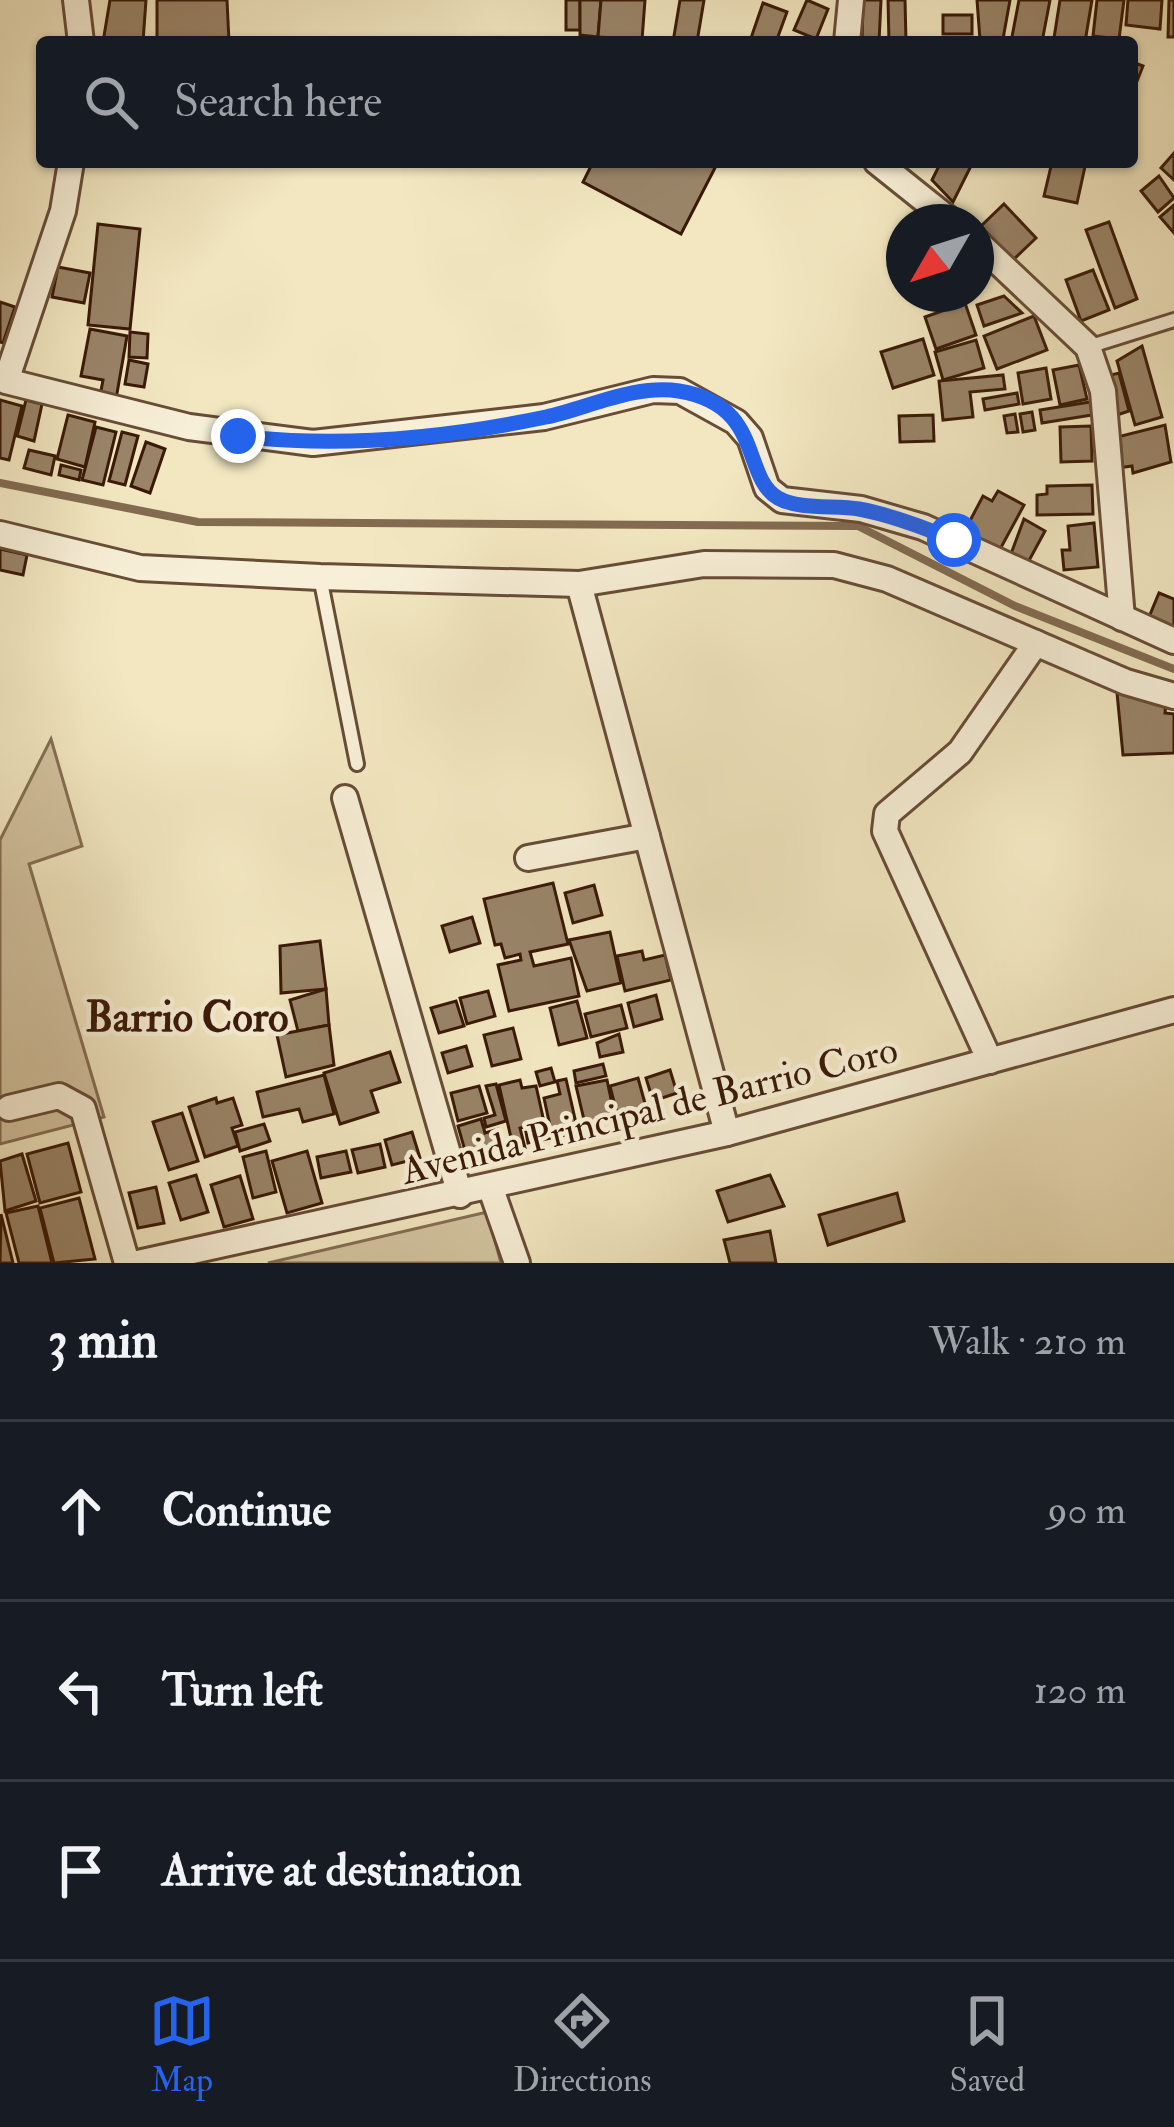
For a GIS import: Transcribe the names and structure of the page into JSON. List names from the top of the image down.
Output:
{
  "streets": {
    "street": ["Avenida Principal de Barrio Coro"]
  },
  "districts": ["Barrio Coro"],
  "north": "bottom left",
  "page": {
    "search": "Search here",
    "heading": ["3 min", "Walk · 210 m"],
    "list": [
      ["Continue", "90 m"],
      ["Turn left", "120 m"],
      "Arrive at destination"
    ],
    "nav": ["Map", "Directions", "Saved"]
  }
}
